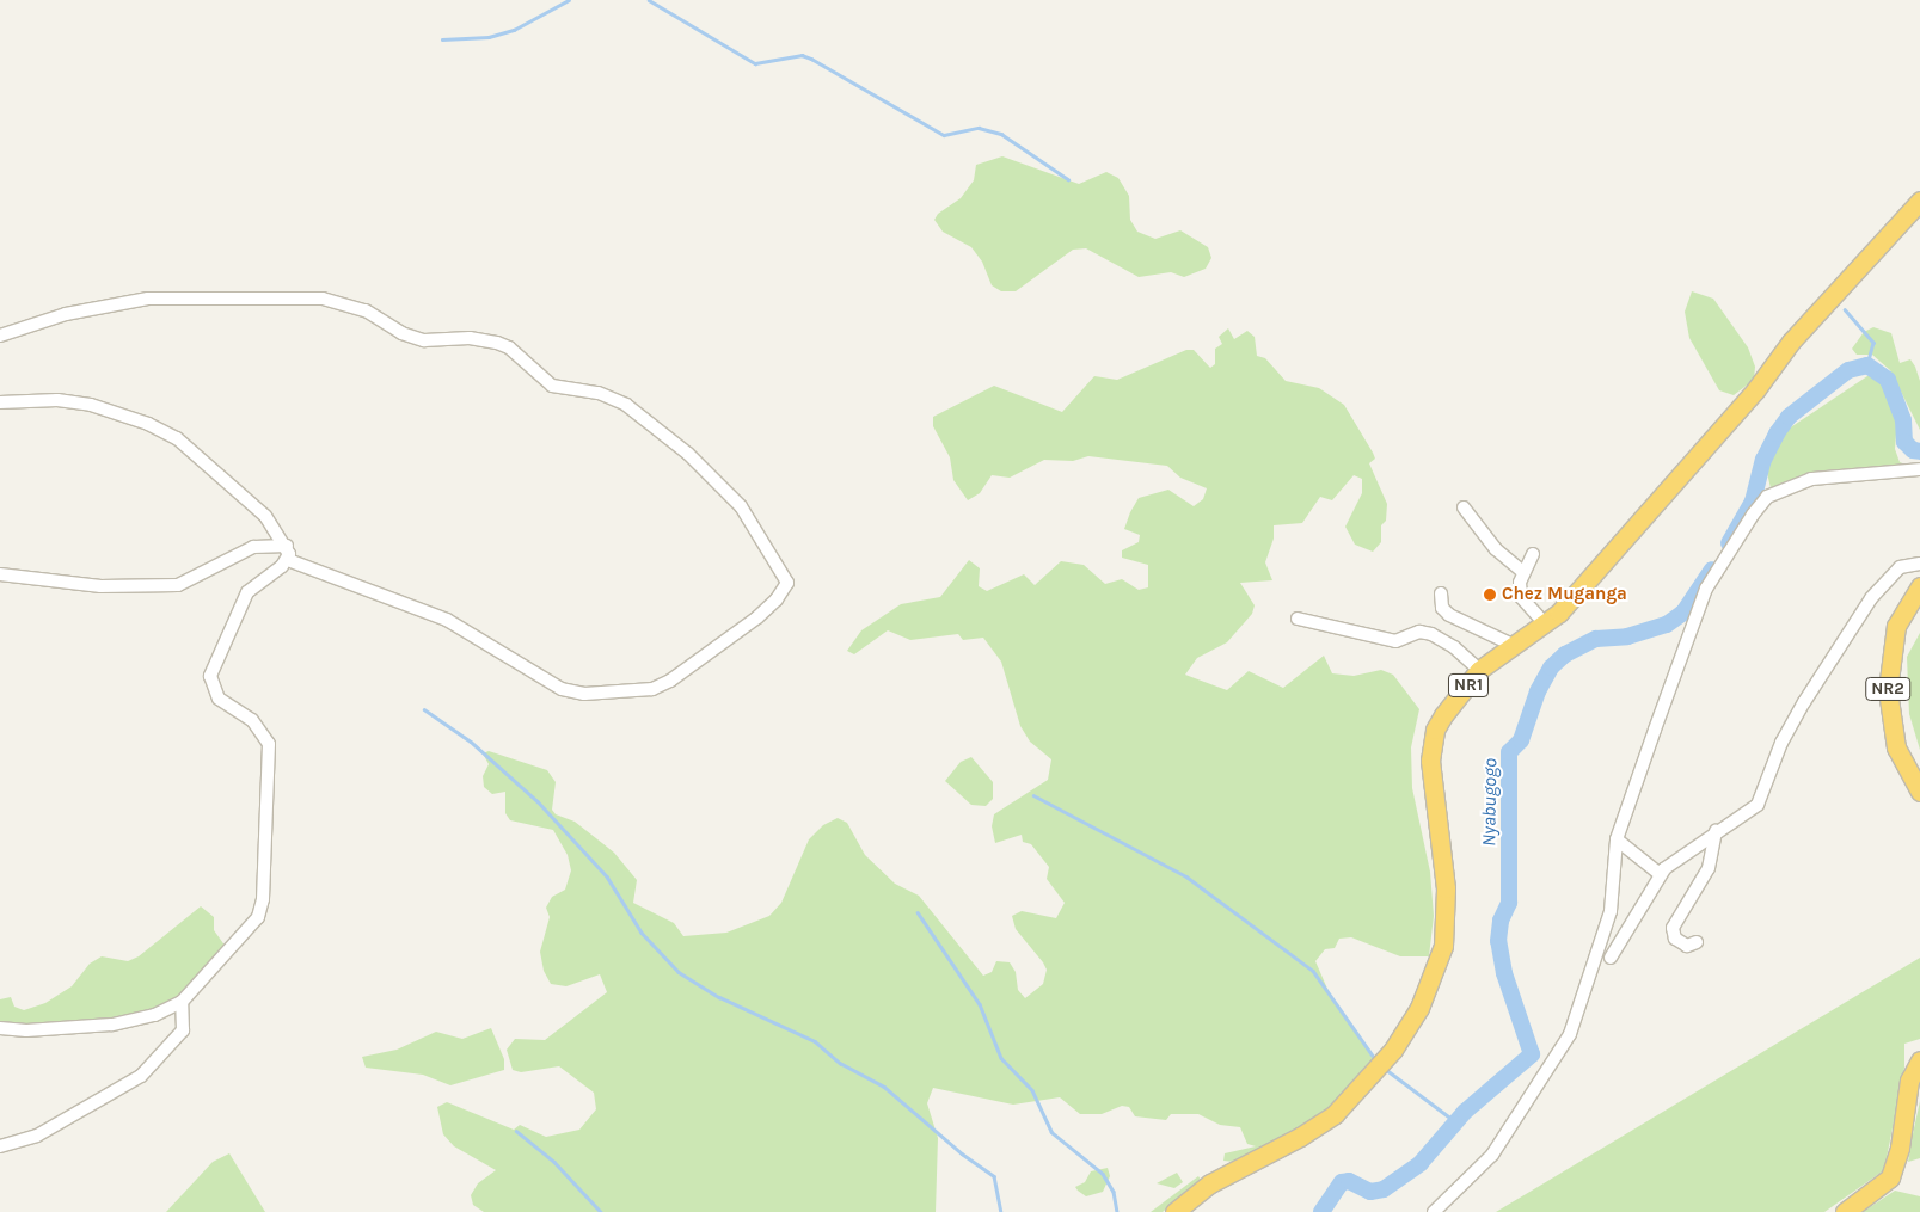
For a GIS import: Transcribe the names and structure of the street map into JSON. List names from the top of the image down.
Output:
{
  "streets": {
    "highway": ["NR1", "NR2"]
  },
  "water": ["Nyabugogo"],
  "places": ["Chez Muganga"]
}
